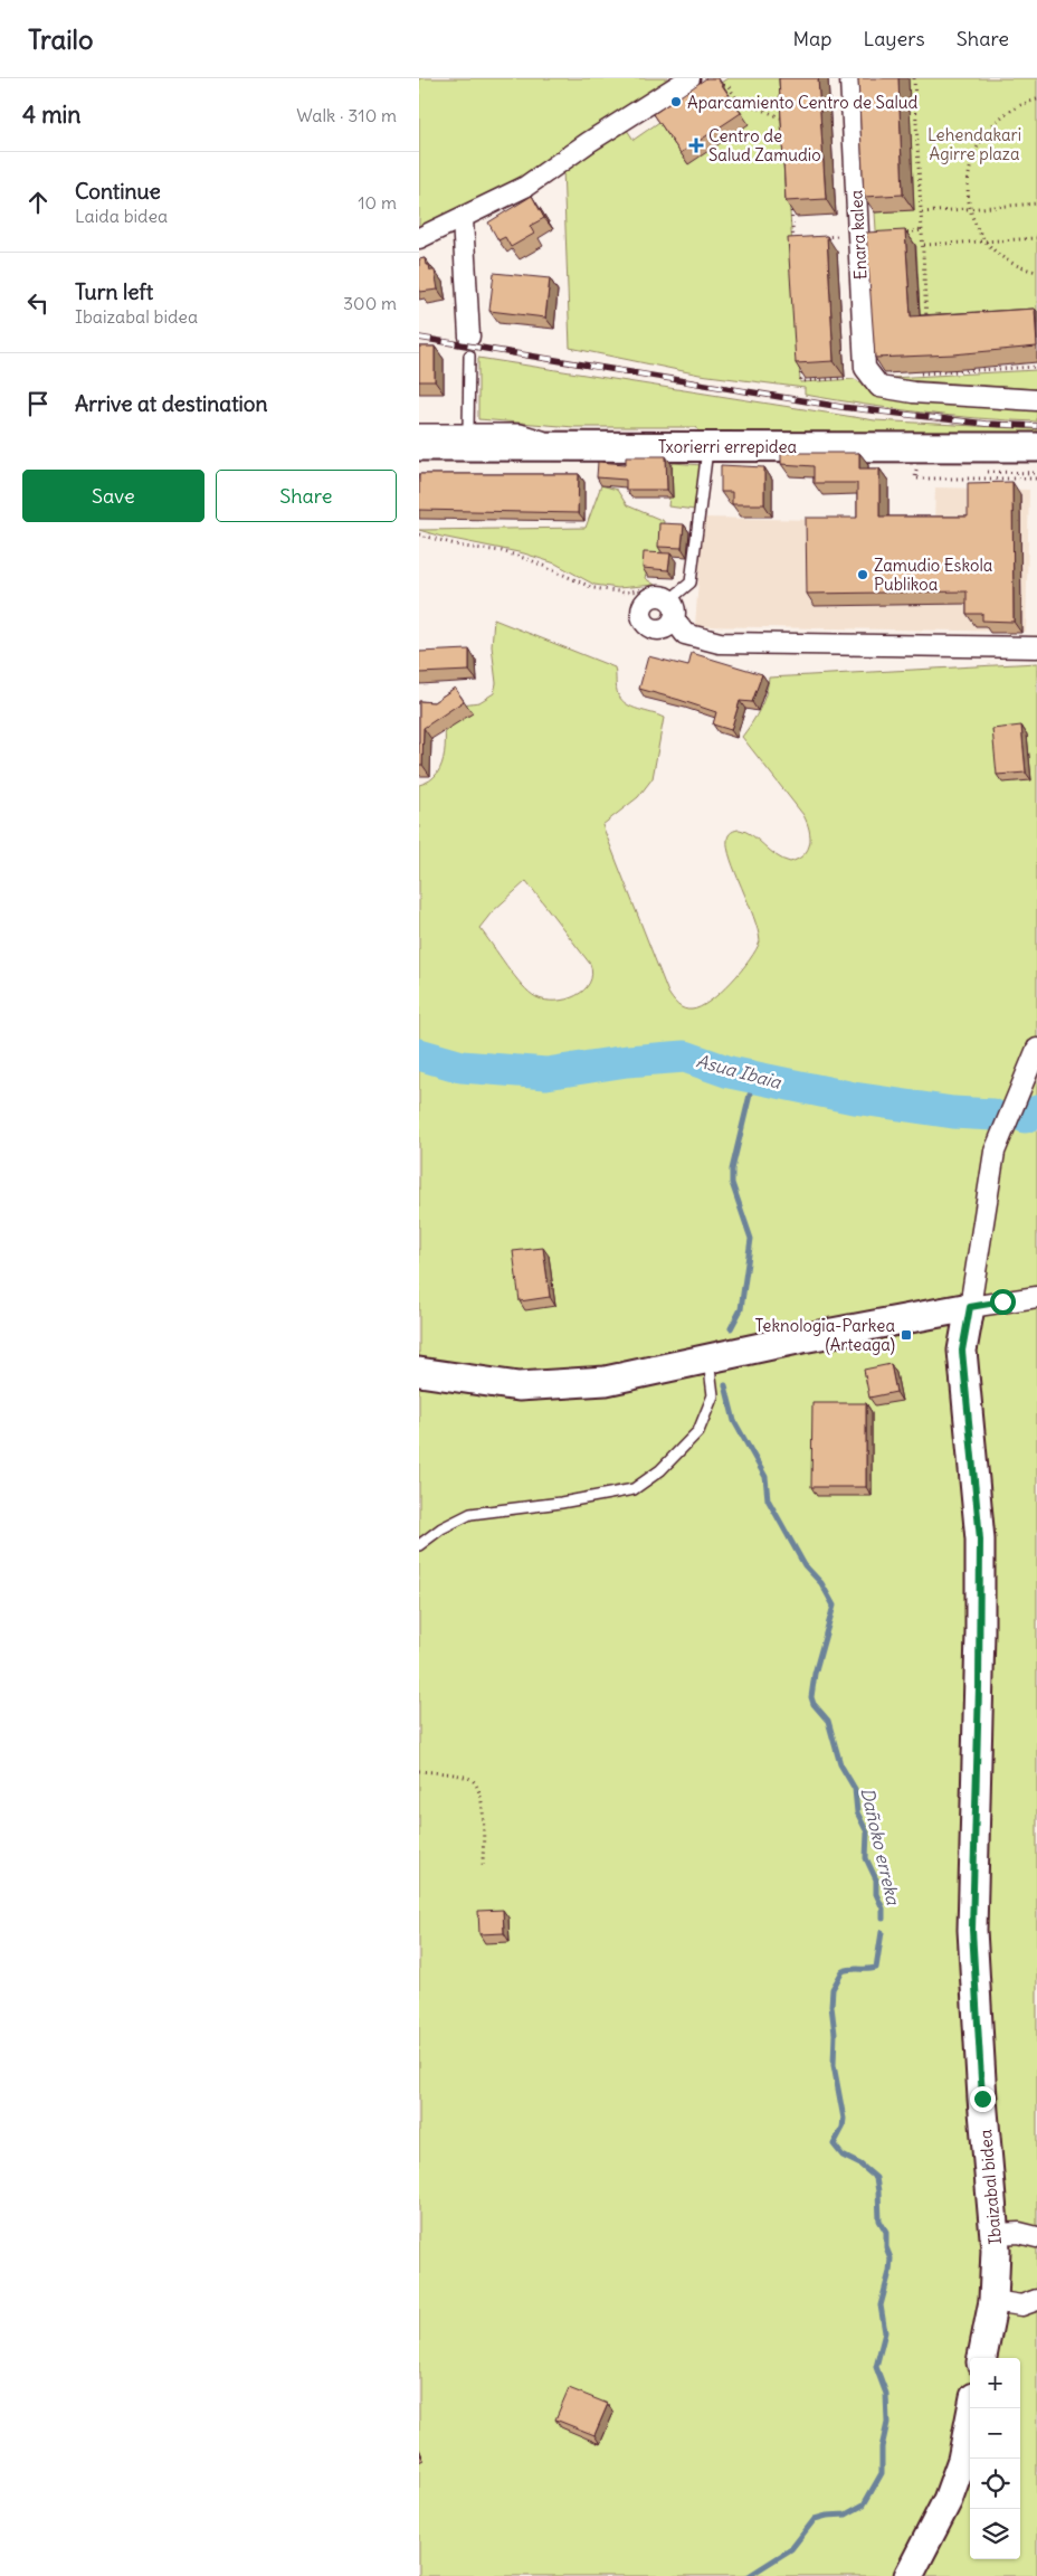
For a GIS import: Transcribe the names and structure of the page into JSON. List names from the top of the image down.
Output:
{
  "streets": {
    "street": ["Enara kalea", "Txorierri errepidea", "Ibaizabal bidea"]
  },
  "water": ["Asua Ibaia", "Dañoko erreka"],
  "parks": ["Lehendakari Agirre plaza"],
  "places": {
    "other": ["Aparcamiento Centro de Salud", "Zamudio Eskola Publikoa"],
    "health": ["Centro de Salud Zamudio"],
    "transit": ["Teknologia-Parkea (Arteaga)"]
  },
  "page": {
    "header": "Trailo",
    "nav": ["Map", "Layers", "Share"],
    "heading": ["4 min", "Walk · 310 m"],
    "list": [
      ["Continue", "Laida bidea", "10 m"],
      ["Turn left", "Ibaizabal bidea", "300 m"],
      "Arrive at destination"
    ],
    "buttons": ["Save", "Share"],
    "map_buttons": ["+", "−"]
  }
}
